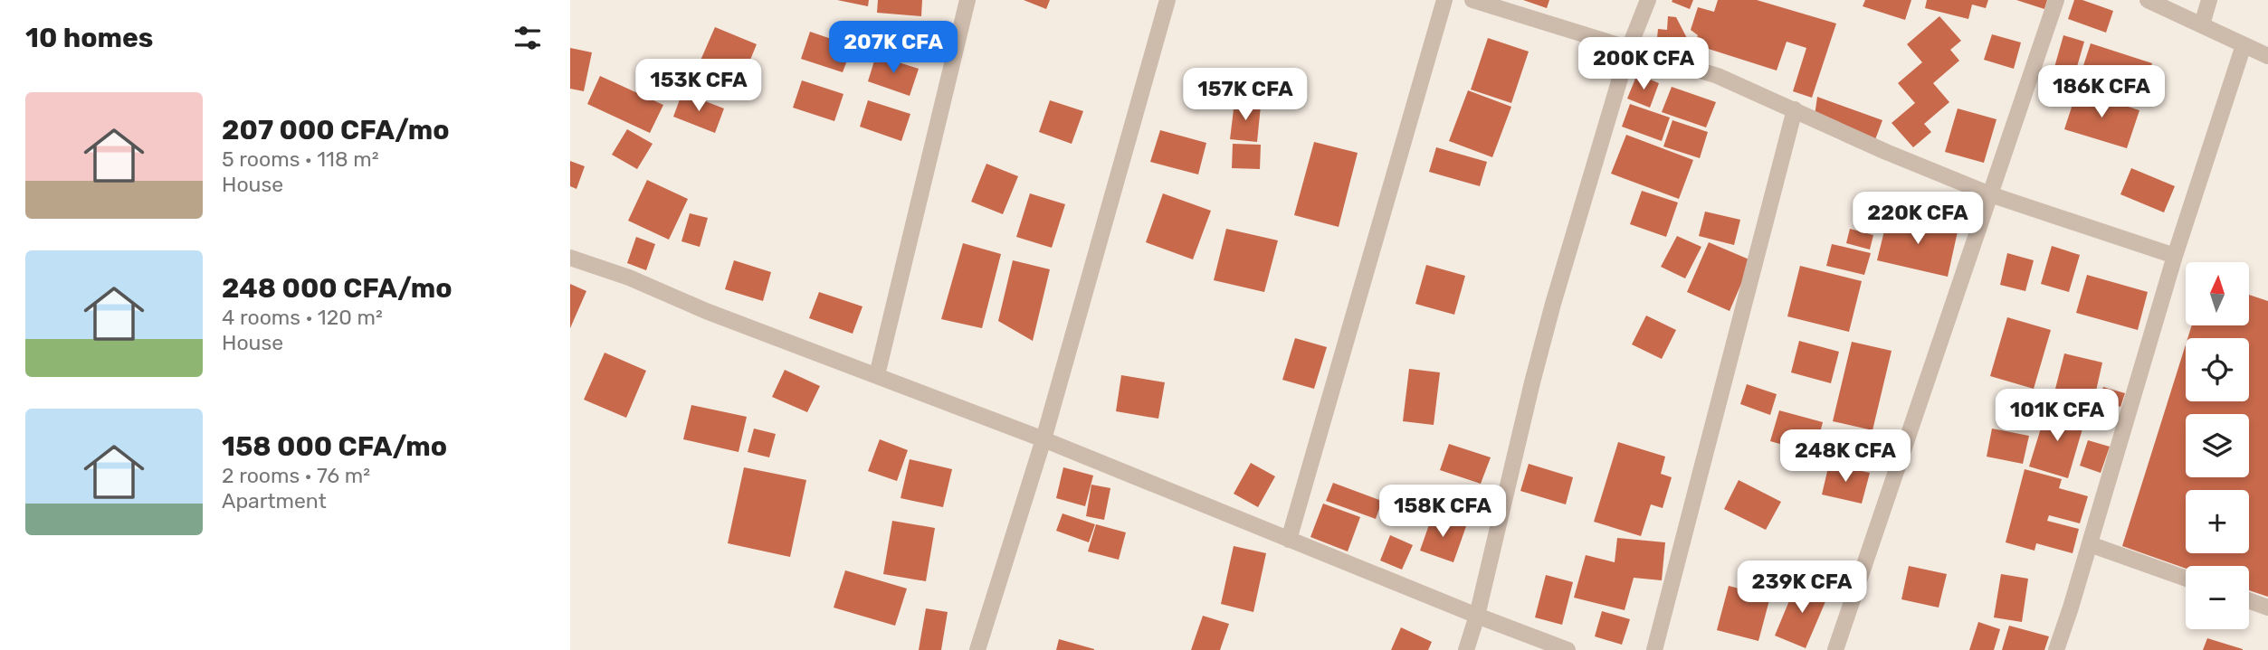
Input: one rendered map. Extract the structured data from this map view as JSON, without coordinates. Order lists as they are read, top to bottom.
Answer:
{
  "north": "top",
  "page": {
    "heading": "10 homes",
    "price": [
      "207K CFA",
      "200K CFA",
      "153K CFA",
      "186K CFA",
      "157K CFA",
      "220K CFA",
      "101K CFA",
      "248K CFA",
      "158K CFA",
      "239K CFA"
    ],
    "list": [
      {
        "name": "207 000 CFA/mo",
        "note": "5 rooms · 118 m² · House"
      },
      {
        "name": "248 000 CFA/mo",
        "note": "4 rooms · 120 m² · House"
      },
      {
        "name": "158 000 CFA/mo",
        "note": "2 rooms · 76 m² · Apartment"
      }
    ],
    "map_buttons": ["+", "−"]
  }
}
